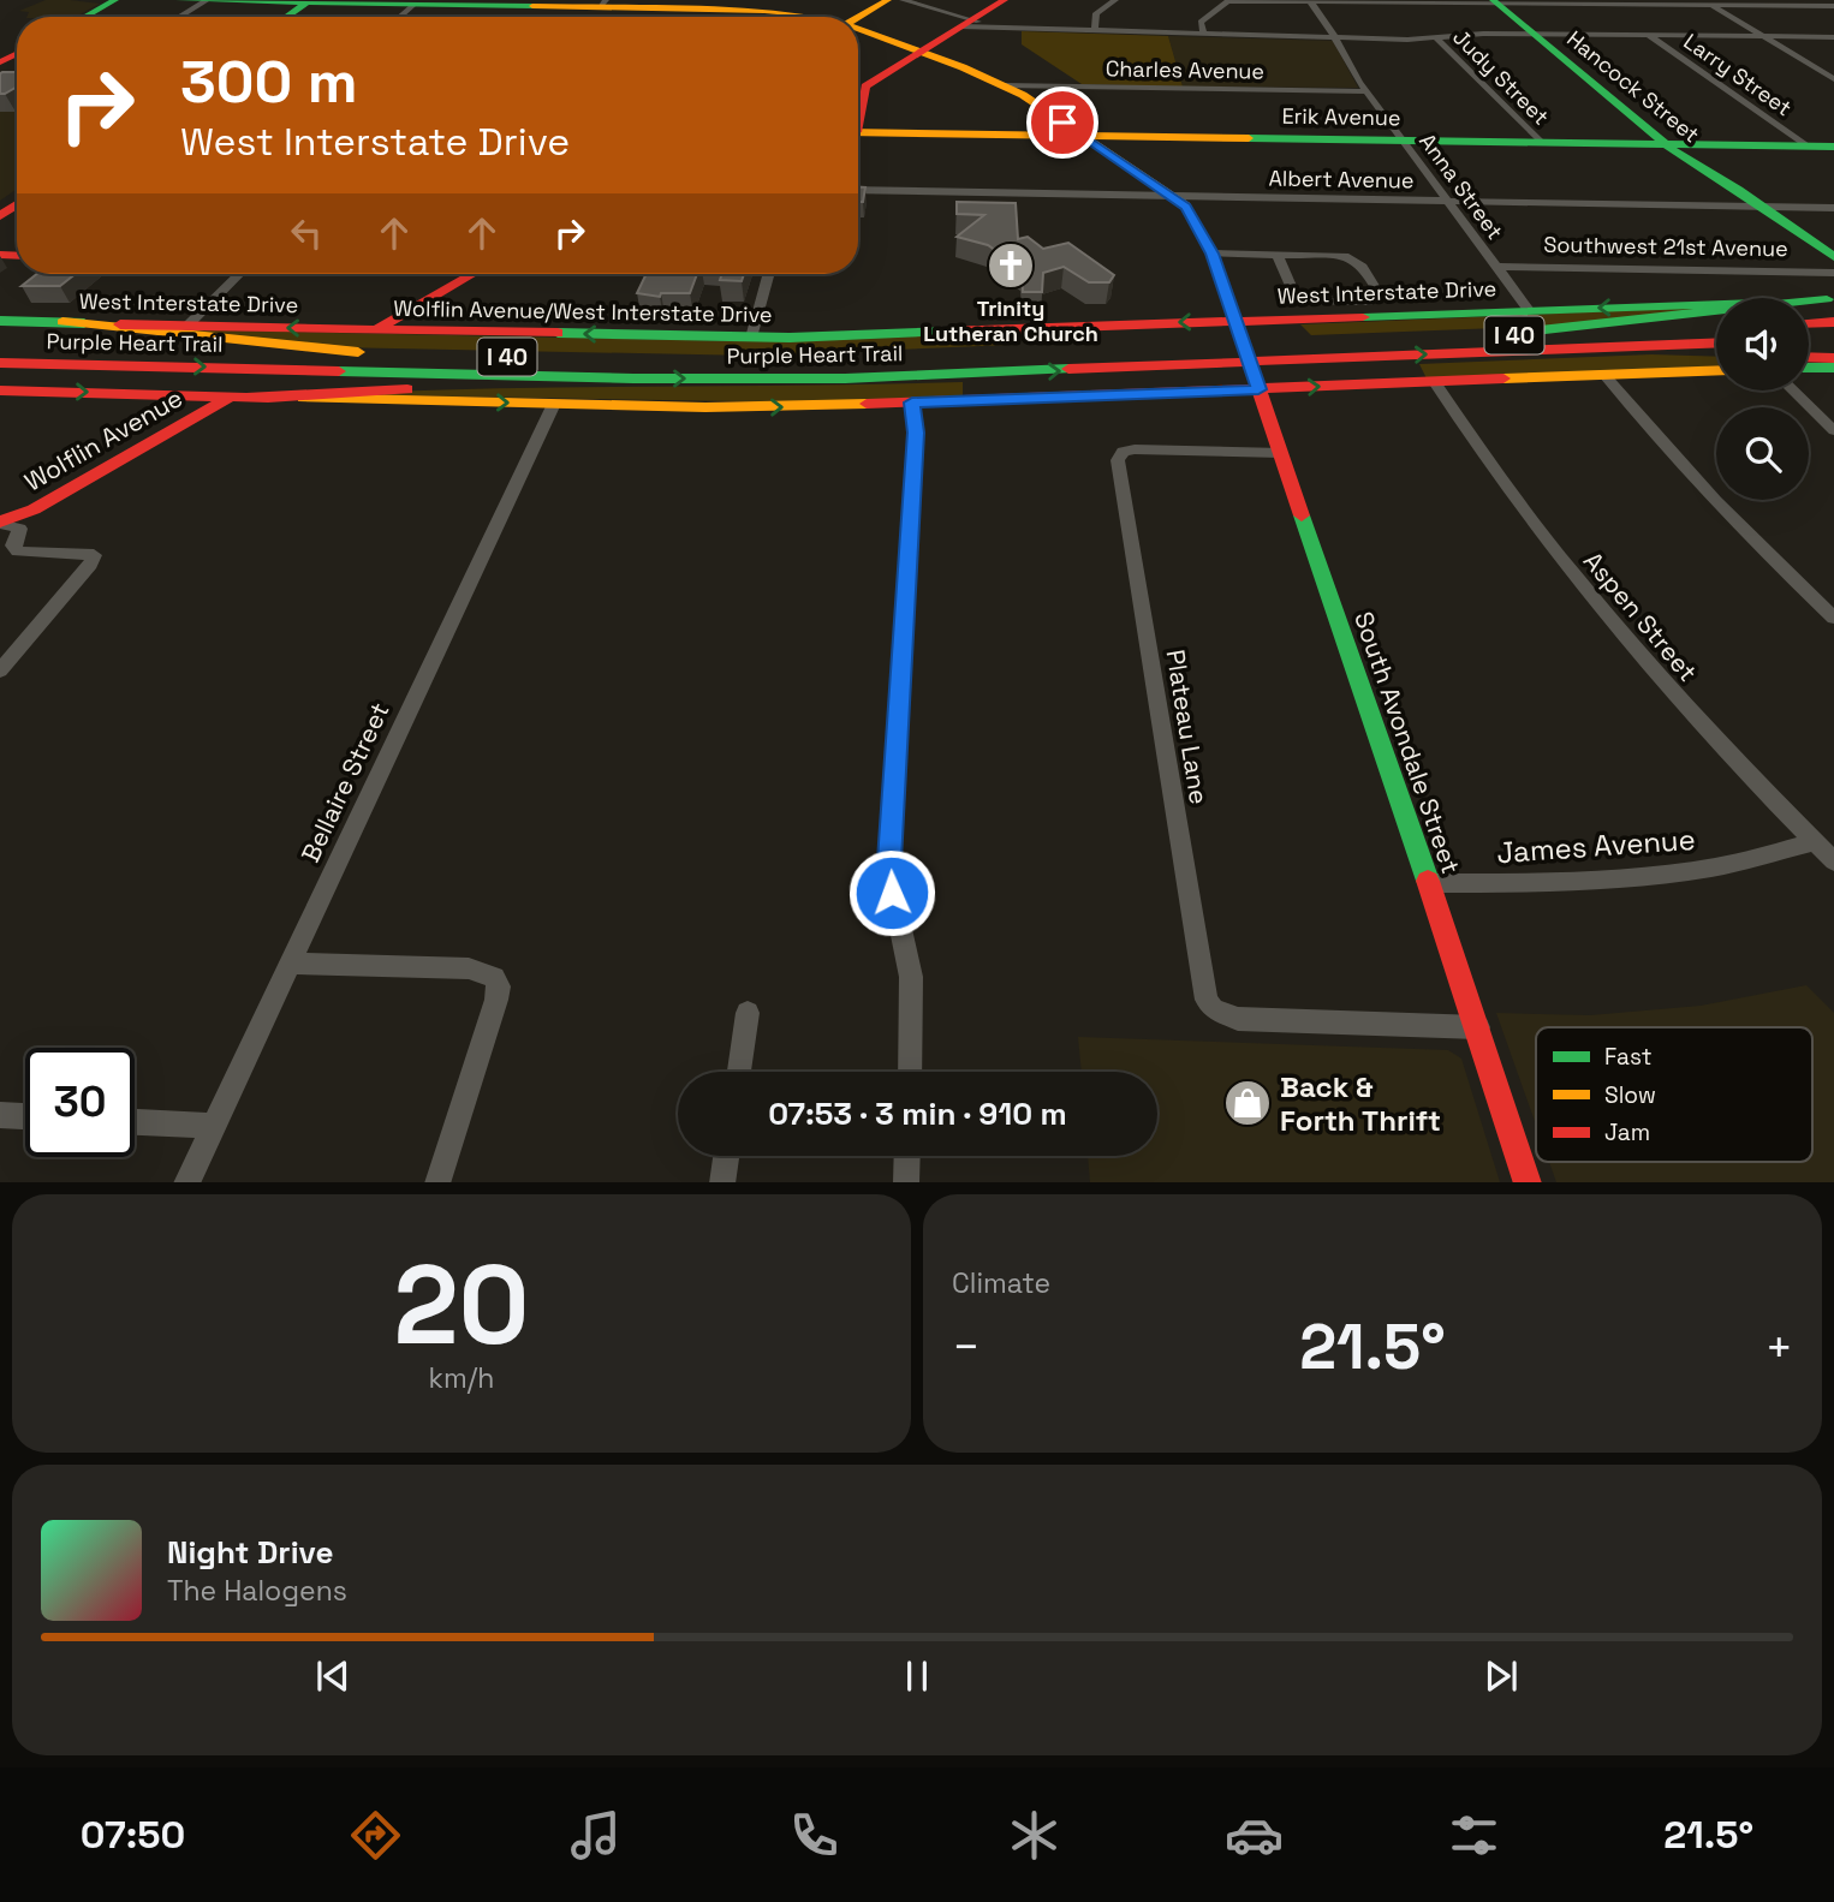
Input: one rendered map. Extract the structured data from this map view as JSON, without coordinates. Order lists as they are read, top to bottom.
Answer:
{
  "streets": {
    "main road": [
      "Hancock Street",
      "Erik Avenue",
      "West Interstate Drive",
      "Wolflin Avenue/West Interstate Drive",
      "I 40",
      "Purple Heart Trail",
      "Wolflin Avenue",
      "South Avondale Street"
    ],
    "street": [
      "Charles Avenue",
      "Larry Street",
      "Judy Street",
      "Albert Avenue",
      "Anna Street",
      "Southwest 21st Avenue",
      "Aspen Street",
      "Plateau Lane",
      "Bellaire Street",
      "James Avenue"
    ]
  },
  "crossings": [
    ["Charles Avenue", "Anna Street"],
    ["Charles Avenue", "South Avondale Street"],
    ["Larry Street", "Erik Avenue"],
    ["Judy Street", "Erik Avenue"],
    ["Hancock Street", "Erik Avenue"],
    ["Hancock Street", "Albert Avenue"],
    ["Erik Avenue", "Anna Street"],
    ["Erik Avenue", "South Avondale Street"],
    ["Albert Avenue", "Anna Street"],
    ["Albert Avenue", "South Avondale Street"],
    ["Anna Street", "Southwest 21st Avenue"],
    ["Anna Street", "West Interstate Drive"],
    ["West Interstate Drive", "Wolflin Avenue/West Interstate Drive"],
    ["West Interstate Drive", "South Avondale Street"],
    ["Aspen Street", "James Avenue"],
    ["Plateau Lane", "South Avondale Street"],
    ["South Avondale Street", "James Avenue"]
  ],
  "places": {
    "church": ["Trinity Lutheran Church"],
    "shop": ["Back & Forth Thrift"]
  },
  "legend": ["Fast", "Slow", "Jam"],
  "page": {
    "turn": ["300 m", "West Interstate Drive"],
    "limit": "30",
    "trip": "07:53 · 3 min · 910 m",
    "tile": [
      ["20", "km/h"],
      "Climate"
    ],
    "heat": ["−", "21.5°", "+"],
    "song": ["Night Drive", "The Halogens"],
    "tabs": ["07:50", "21.5°"]
  }
}
